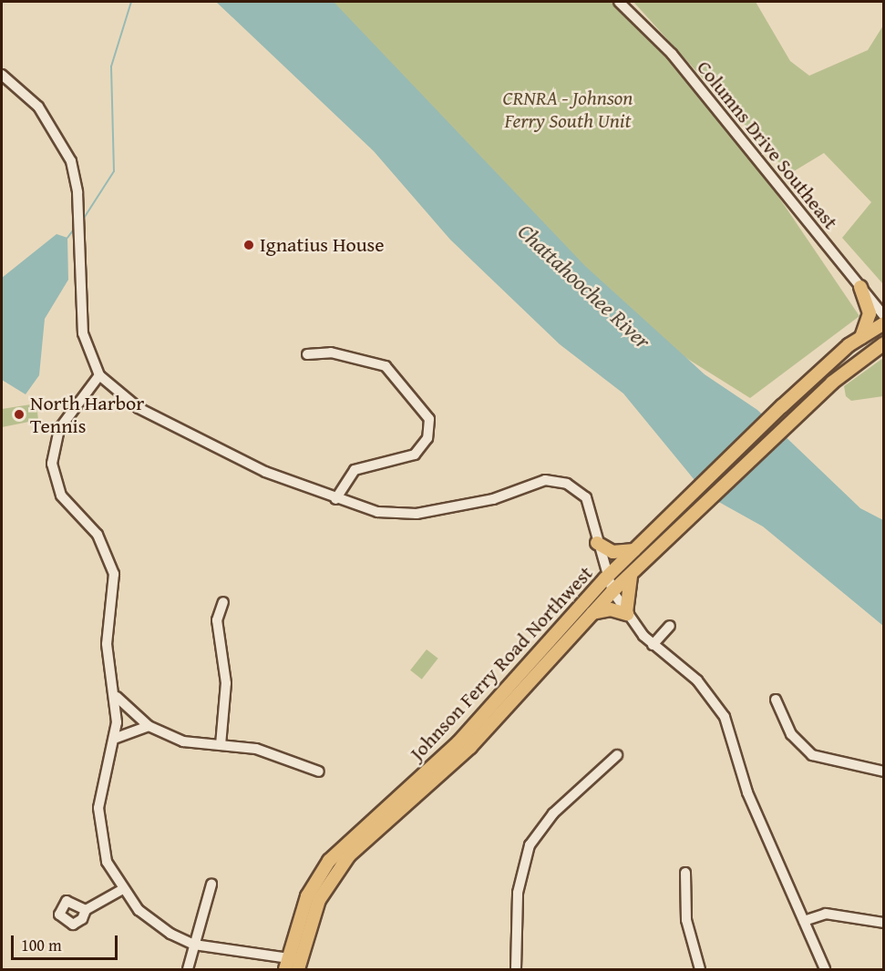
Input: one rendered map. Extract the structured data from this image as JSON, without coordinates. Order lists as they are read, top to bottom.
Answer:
{
  "streets": {
    "main road": ["Johnson Ferry Road Northwest"],
    "street": ["Columns Drive Southeast"]
  },
  "water": ["Chattahoochee River"],
  "parks": ["CRNRA - Johnson Ferry South Unit"],
  "places": ["Ignatius House", "North Harbor Tennis"],
  "scale_bar": "100 m"
}
